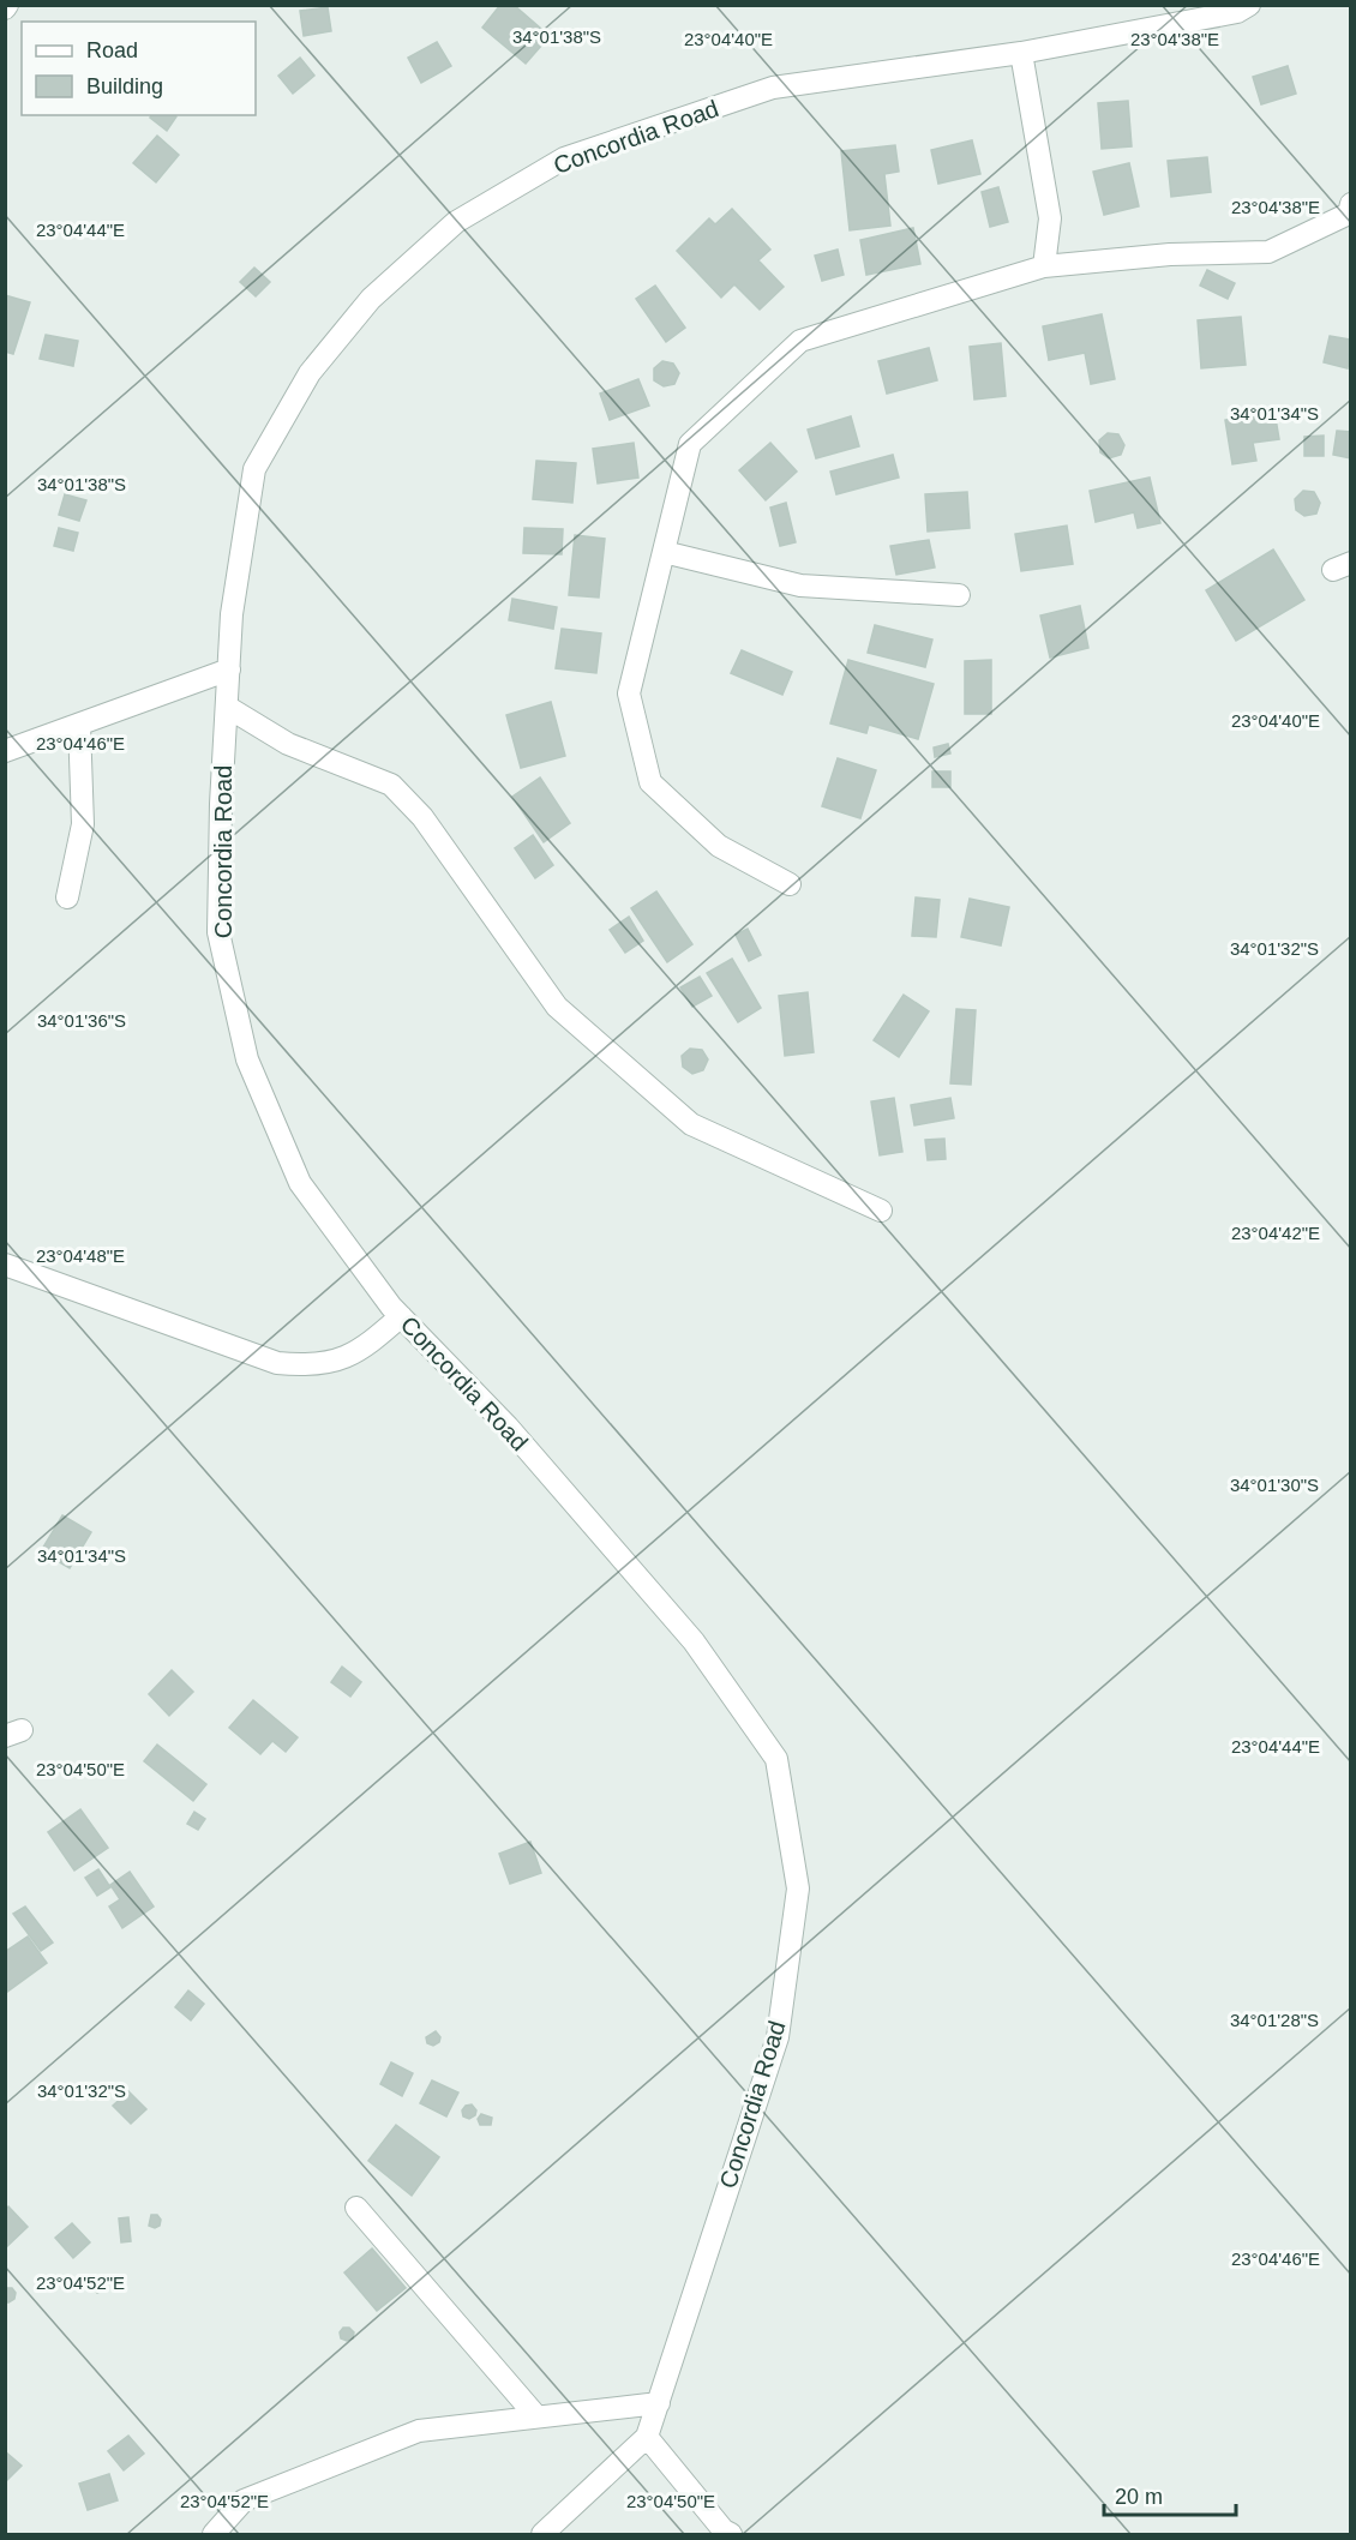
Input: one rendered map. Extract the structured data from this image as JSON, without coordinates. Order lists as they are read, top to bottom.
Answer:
{
  "streets": {
    "street": ["Concordia Road"]
  },
  "legend": ["Road", "Building"],
  "scale_bar": "20 m",
  "coordinates": [
    "34°01'38\"S",
    "23°04'40\"E",
    "23°04'38\"E",
    "23°04'44\"E",
    "34°01'34\"S",
    "23°04'46\"E",
    "34°01'32\"S",
    "34°01'36\"S",
    "23°04'42\"E",
    "23°04'48\"E",
    "34°01'30\"S",
    "23°04'50\"E",
    "34°01'28\"S",
    "23°04'52\"E"
  ]
}
